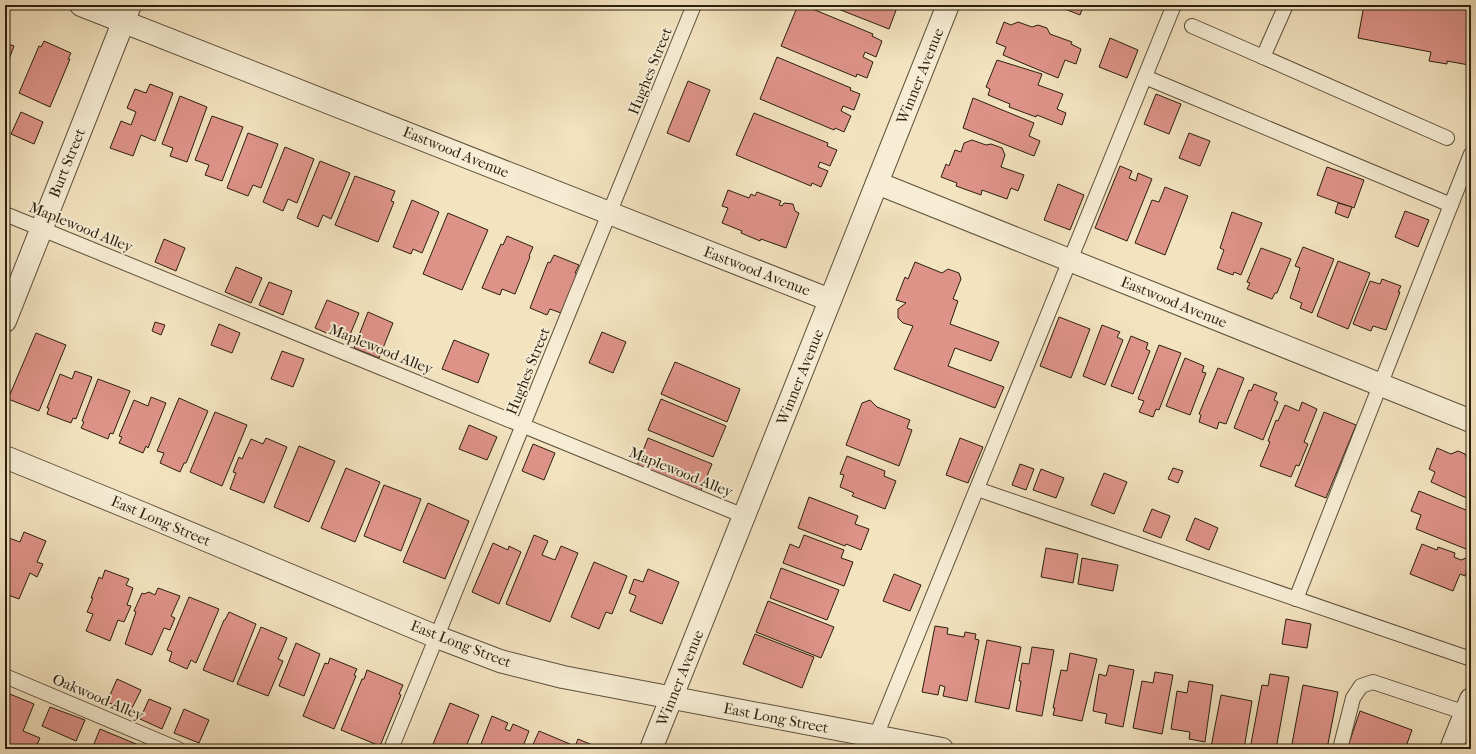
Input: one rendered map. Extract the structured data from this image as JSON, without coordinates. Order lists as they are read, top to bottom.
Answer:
{
  "streets": {
    "street": [
      "Winner Avenue",
      "Eastwood Avenue",
      "Burt Street",
      "East Long Street"
    ],
    "lane": ["Hughes Street", "Maplewood Alley", "Oakwood Alley"]
  },
  "crossings": [
    ["Hughes Street", "Eastwood Avenue"],
    ["Hughes Street", "Maplewood Alley"],
    ["Hughes Street", "East Long Street"],
    ["Winner Avenue", "Eastwood Avenue"],
    ["Winner Avenue", "Maplewood Alley"],
    ["Winner Avenue", "East Long Street"],
    ["Eastwood Avenue", "Burt Street"],
    ["Burt Street", "Maplewood Alley"]
  ]
}
